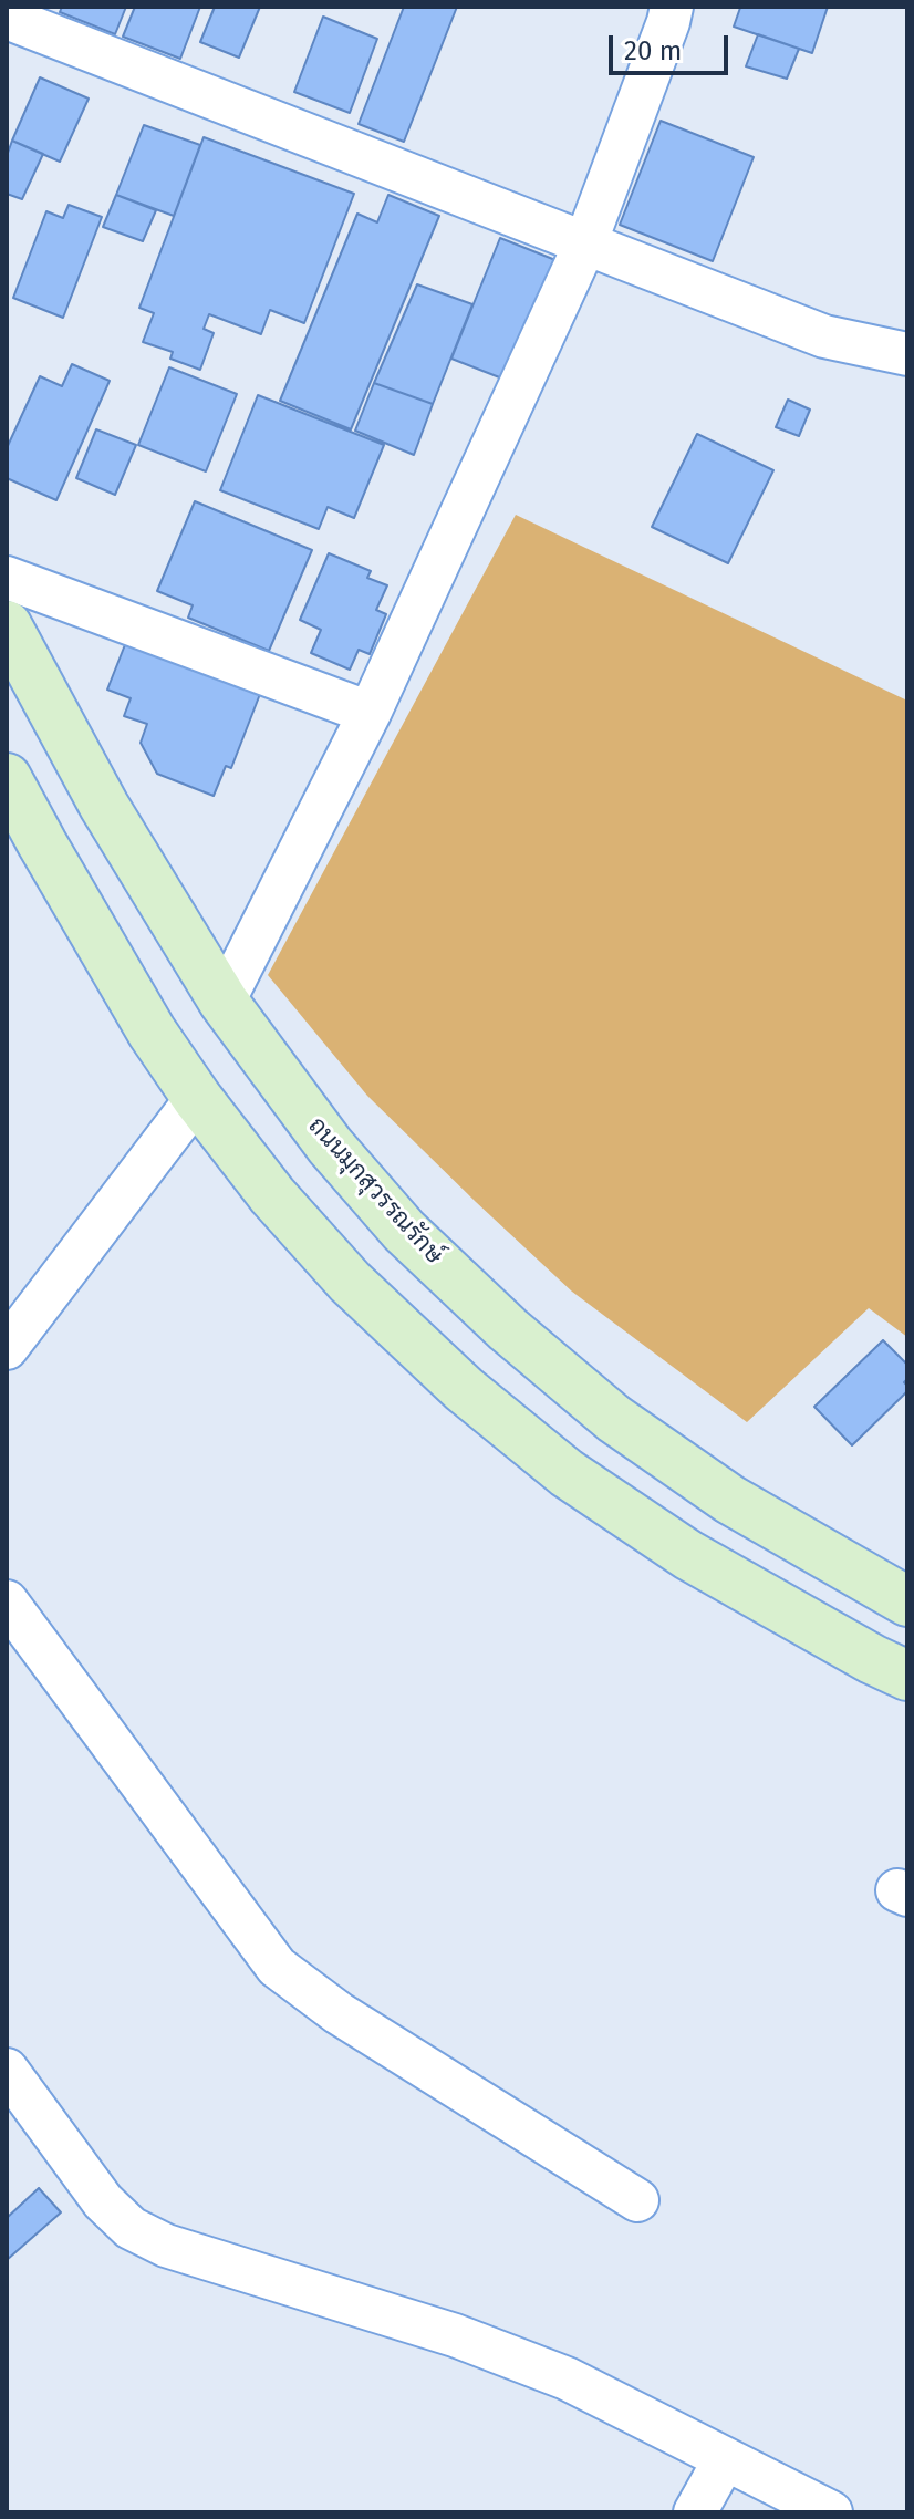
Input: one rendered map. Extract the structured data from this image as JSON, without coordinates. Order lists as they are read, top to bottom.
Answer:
{
  "streets": {
    "main road": ["ถนนมุกสุวรรณรักษ์"]
  },
  "scale_bar": "20 m"
}
